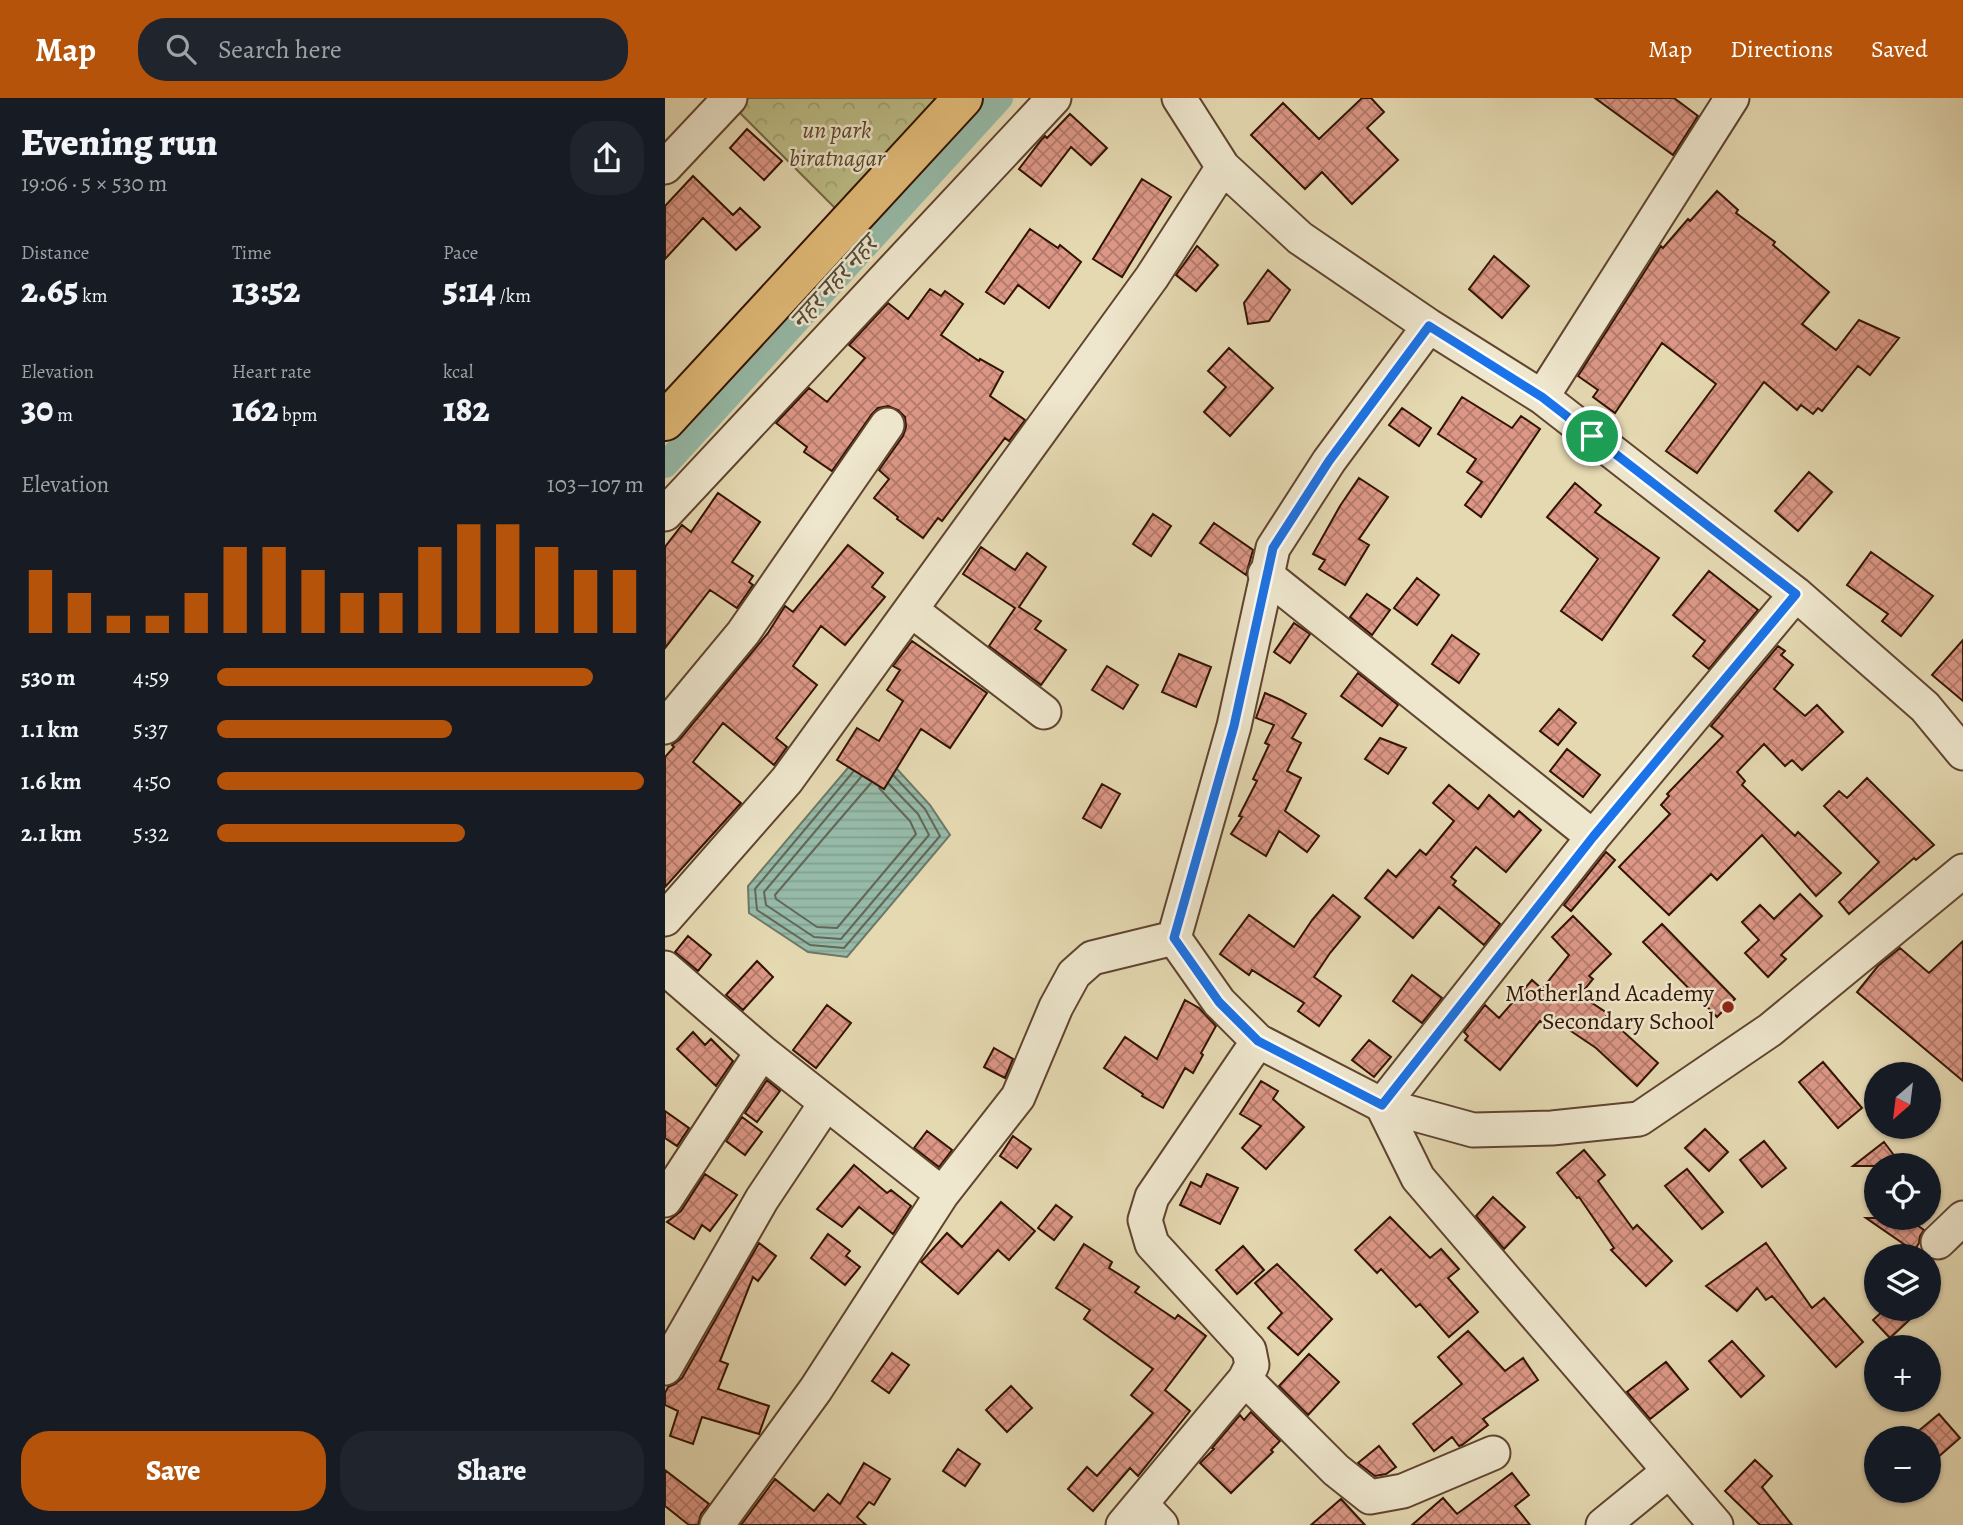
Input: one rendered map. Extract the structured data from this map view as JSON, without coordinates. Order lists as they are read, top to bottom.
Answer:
{
  "water": ["नहर नहर नहर"],
  "parks": ["un park biratnagar"],
  "places": ["Motherland Academy Secondary School"],
  "north": "bottom left",
  "page": {
    "header": "Map",
    "search": "Search here",
    "nav": ["Map", "Directions", "Saved"],
    "heading": ["Evening run", "19:06 · 5 × 530 m"],
    "stats": [
      ["Distance", "2.65 km"],
      ["Time", "13:52"],
      ["Pace", "5:14 /km"],
      ["Elevation", "30 m"],
      ["Heart rate", "162 bpm"],
      ["kcal", "182"]
    ],
    "chart": ["Elevation", "103–107 m"],
    "list": [
      {
        "name": "530 m",
        "note": "4:59"
      },
      {
        "name": "1.1 km",
        "note": "5:37"
      },
      {
        "name": "1.6 km",
        "note": "4:50"
      },
      {
        "name": "2.1 km",
        "note": "5:32"
      }
    ],
    "map_buttons": ["+", "−"],
    "buttons": ["Save", "Share"]
  }
}
